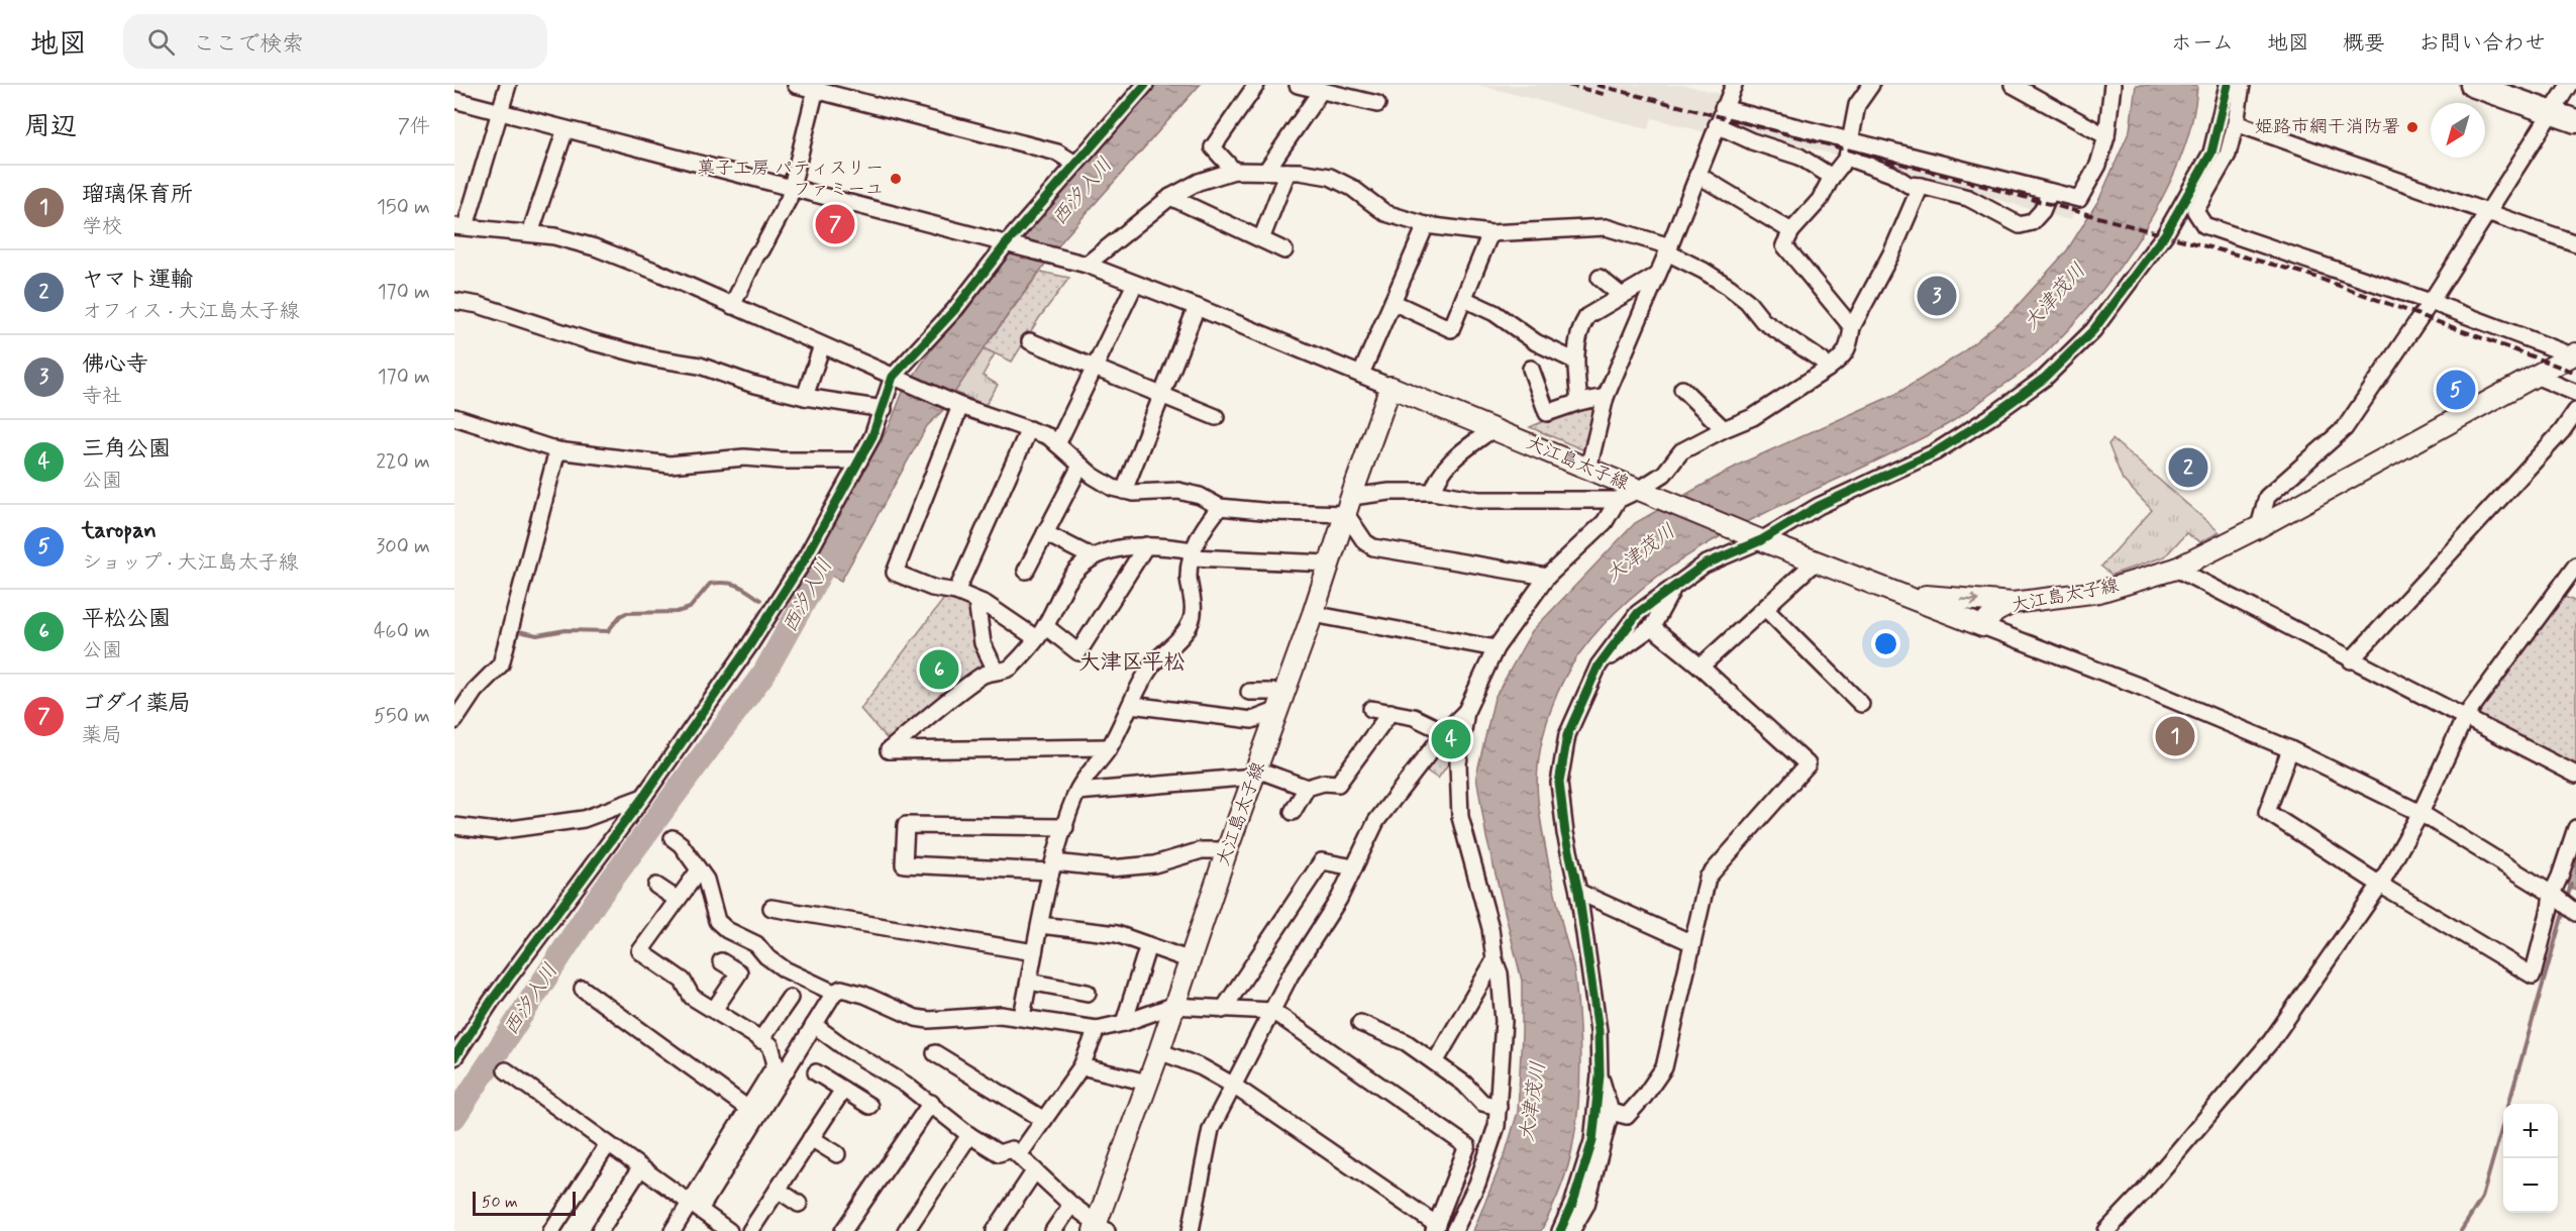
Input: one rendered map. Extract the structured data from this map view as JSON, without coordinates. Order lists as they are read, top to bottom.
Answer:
{
  "streets": {
    "main road": ["大江島太子線"]
  },
  "districts": ["大津区平松"],
  "water": ["西汐入川", "大津茂川"],
  "places": ["姫路市網干消防署", "菓子工房 パティスリー ファミーユ"],
  "scale_bar": "50 m",
  "north": "bottom left",
  "page": {
    "header": "地図",
    "search": "ここで検索",
    "nav": [
      "ホーム",
      "地図",
      "概要",
      "お問い合わせ"
    ],
    "heading": ["周辺", "7件"],
    "list": [
      {
        "mark": "1",
        "name": "瑠璃保育所",
        "note": "学校",
        "value": "150 m"
      },
      {
        "mark": "2",
        "name": "ヤマト運輸",
        "note": "オフィス · 大江島太子線",
        "value": "170 m"
      },
      {
        "mark": "3",
        "name": "佛心寺",
        "note": "寺社",
        "value": "170 m"
      },
      {
        "mark": "4",
        "name": "三角公園",
        "note": "公園",
        "value": "220 m"
      },
      {
        "mark": "5",
        "name": "taropan",
        "note": "ショップ · 大江島太子線",
        "value": "300 m"
      },
      {
        "mark": "6",
        "name": "平松公園",
        "note": "公園",
        "value": "460 m"
      },
      {
        "mark": "7",
        "name": "ゴダイ薬局",
        "note": "薬局",
        "value": "550 m"
      }
    ],
    "pins": [
      "7",
      "3",
      "5",
      "2",
      "6",
      "1",
      "4"
    ],
    "map_buttons": ["+", "−"],
    "scale": "50 m"
  }
}
